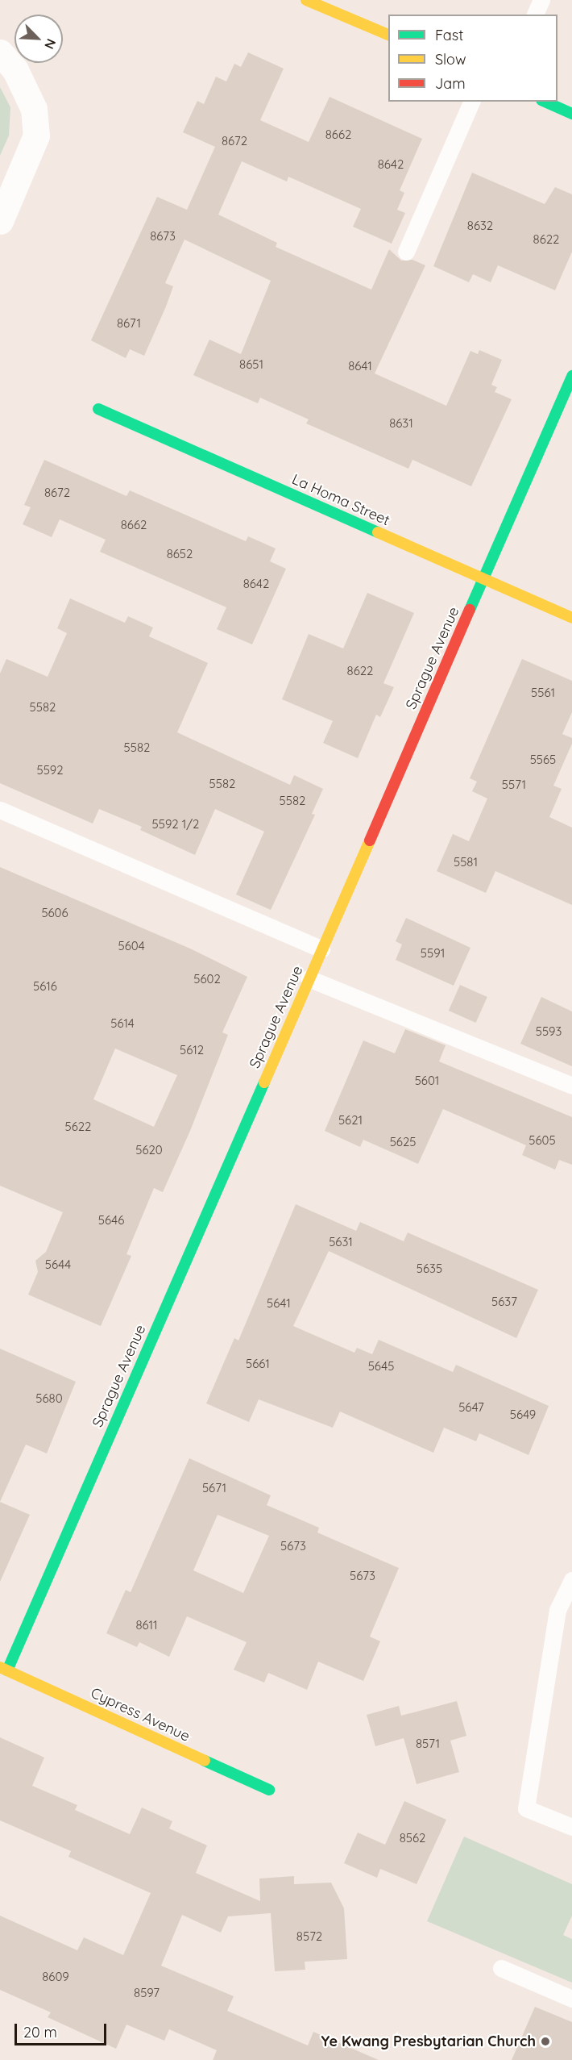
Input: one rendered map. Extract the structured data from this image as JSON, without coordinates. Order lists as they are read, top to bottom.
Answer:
{
  "streets": {
    "street": ["La Homa Street", "Sprague Avenue", "Cypress Avenue"]
  },
  "crossings": [
    ["La Homa Street", "Sprague Avenue"],
    ["Sprague Avenue", "Cypress Avenue"]
  ],
  "places": ["Ye Kwang Presbytarian Church"],
  "house_numbers": [
    "8662",
    "8672",
    "8642",
    "8632",
    "8673",
    "8622",
    "8671",
    "8651",
    "8641",
    "8631",
    "8672",
    "8662",
    "8652",
    "8642",
    "8622",
    "5561",
    "5582",
    "5582",
    "5565",
    "5592",
    "5582",
    "5571",
    "5582",
    "5592 1/2",
    "5581",
    "5606",
    "5604",
    "5591",
    "5602",
    "5616",
    "5614",
    "5593",
    "5612",
    "5601",
    "5621",
    "5622",
    "5605",
    "5625",
    "5620",
    "5646",
    "5631",
    "5644",
    "5635",
    "5637",
    "5641",
    "5661",
    "5645",
    "5680",
    "5647",
    "5649",
    "5671",
    "5673",
    "5673",
    "8611",
    "8571",
    "8562",
    "8572",
    "8609",
    "8597"
  ],
  "legend": ["Fast", "Slow", "Jam"],
  "scale_bar": "20 m",
  "north": "bottom right"
}
